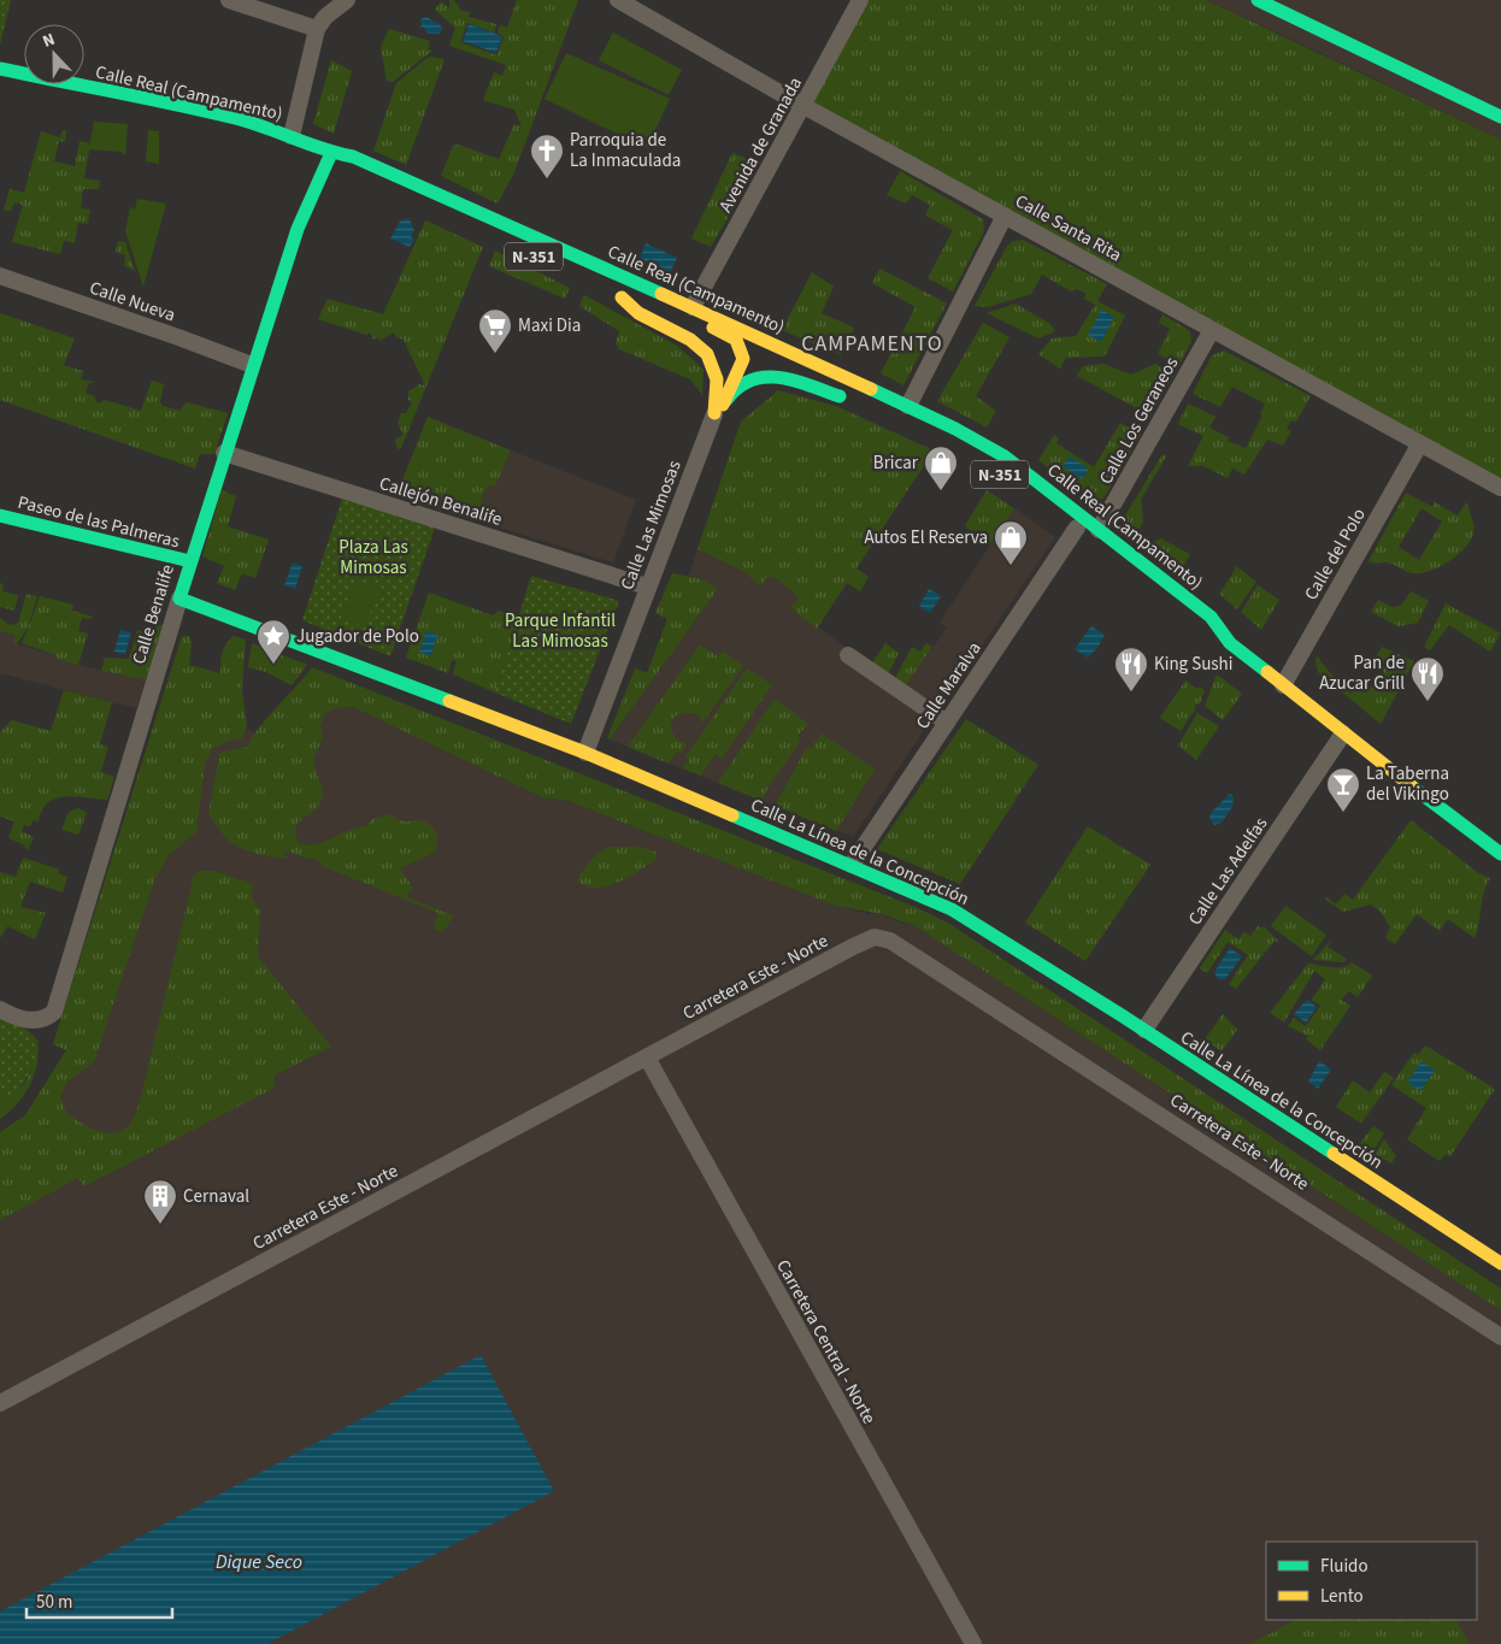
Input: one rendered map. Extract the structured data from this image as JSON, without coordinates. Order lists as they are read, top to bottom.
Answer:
{
  "streets": {
    "main road": [
      "Calle Real (Campamento)",
      "N-351",
      "Paseo de las Palmeras",
      "Calle Benalife",
      "Calle La Línea de la Concepción"
    ],
    "street": [
      "Avenida de Granada",
      "Calle Santa Rita",
      "Calle Nueva",
      "Calle Los Geraneos",
      "Callejón Benalife",
      "Calle Las Mimosas",
      "Calle del Polo",
      "Calle Maralva",
      "Calle Las Adelfas",
      "Carretera Este - Norte",
      "Carretera Central - Norte"
    ]
  },
  "crossings": [
    ["Calle Real (Campamento)", "Avenida de Granada"],
    ["Calle Real (Campamento)", "Calle Los Geraneos"],
    ["Calle Real (Campamento)", "Calle Las Mimosas"],
    ["Calle Real (Campamento)", "Calle del Polo"],
    ["Calle Real (Campamento)", "Calle Benalife"],
    ["Calle Real (Campamento)", "Calle Maralva"],
    ["Calle Real (Campamento)", "Calle Las Adelfas"],
    ["Avenida de Granada", "Calle Santa Rita"],
    ["Calle Santa Rita", "Calle Los Geraneos"],
    ["Calle Santa Rita", "Calle del Polo"],
    ["Calle Nueva", "Calle Benalife"],
    ["Callejón Benalife", "Calle Las Mimosas"],
    ["Callejón Benalife", "Calle Benalife"],
    ["Paseo de las Palmeras", "Calle Benalife"],
    ["Calle Las Mimosas", "Calle La Línea de la Concepción"],
    ["Calle Benalife", "Calle La Línea de la Concepción"],
    ["Calle Maralva", "Calle La Línea de la Concepción"],
    ["Calle La Línea de la Concepción", "Calle Las Adelfas"],
    ["Carretera Este - Norte", "Carretera Central - Norte"]
  ],
  "districts": ["CAMPAMENTO"],
  "water": ["Dique Seco"],
  "parks": ["Plaza Las Mimosas", "Parque Infantil Las Mimosas"],
  "places": {
    "church": ["Parroquia de La Inmaculada"],
    "supermarket": ["Maxi Dia"],
    "shop": ["Bricar", "Autos El Reserva"],
    "place": ["Jugador de Polo"],
    "restaurant": ["King Sushi", "Pan de Azucar Grill"],
    "bar": ["La Taberna del Vikingo"],
    "building": ["Cernaval"]
  },
  "legend": ["Fluido", "Lento"],
  "scale_bar": "50 m",
  "north": "top"
}
